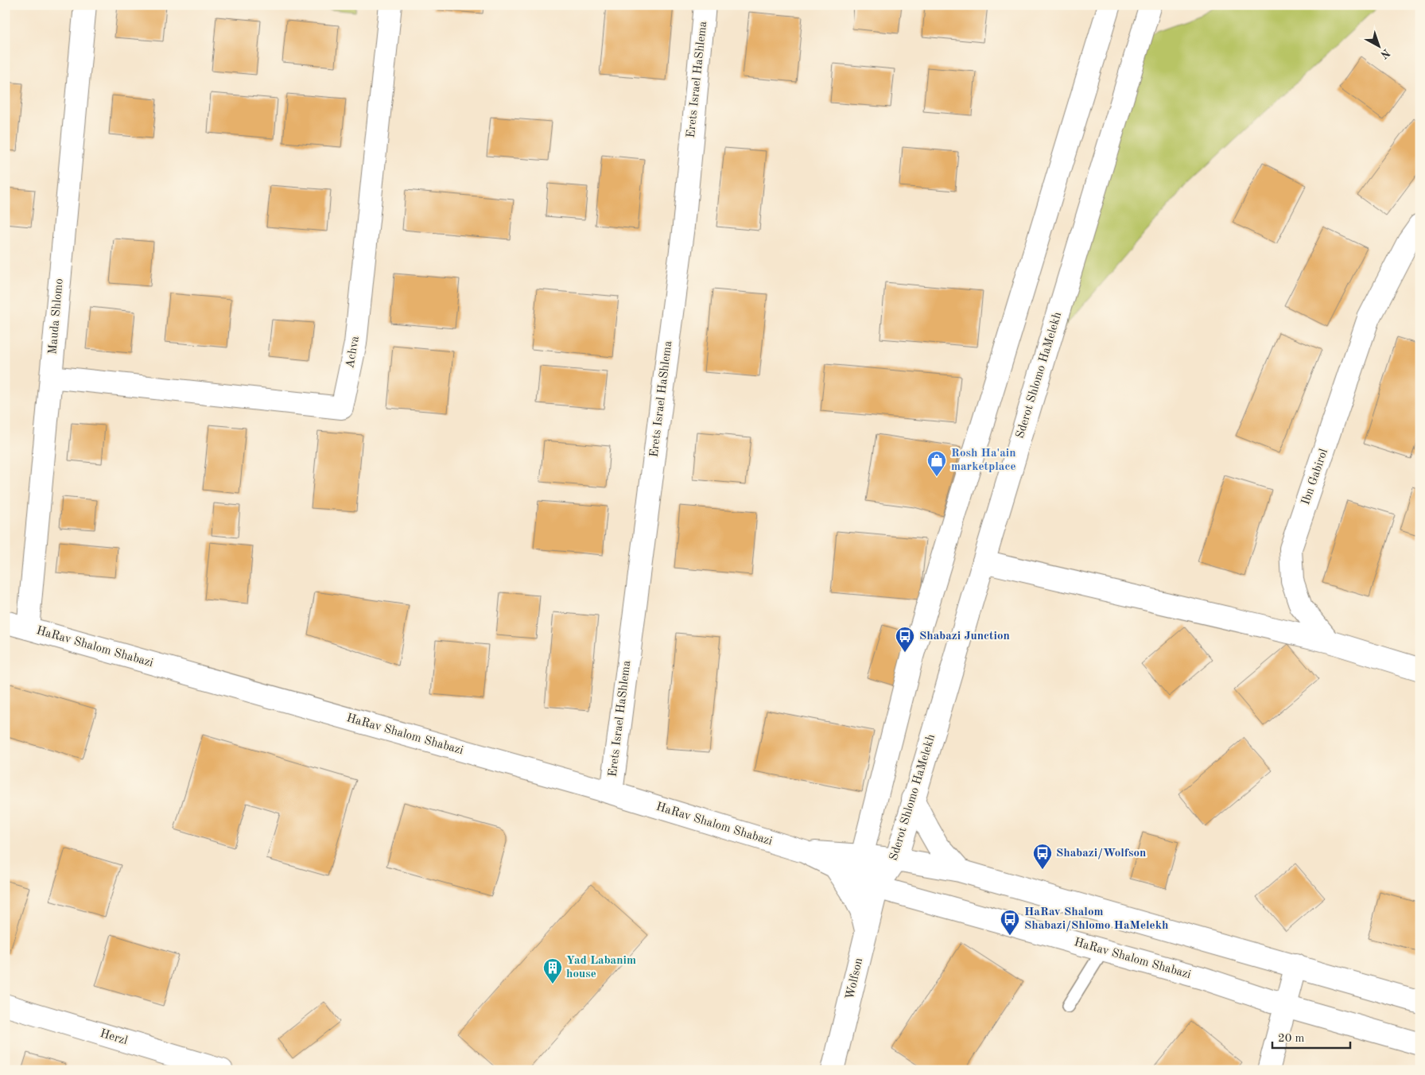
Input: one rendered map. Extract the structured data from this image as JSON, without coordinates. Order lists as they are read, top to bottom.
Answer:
{
  "streets": {
    "street": [
      "Erets Israel HaShlema",
      "Mauda Shlomo",
      "Achva",
      "Sderot Shlomo HaMelekh",
      "Ibn Gabirol",
      "HaRav Shalom Shabazi",
      "Wolfson",
      "Herzl"
    ]
  },
  "crossings": [
    ["Erets Israel HaShlema", "HaRav Shalom Shabazi"],
    ["Mauda Shlomo", "Achva"],
    ["Mauda Shlomo", "HaRav Shalom Shabazi"],
    ["Sderot Shlomo HaMelekh", "HaRav Shalom Shabazi"],
    ["Sderot Shlomo HaMelekh", "Wolfson"],
    ["HaRav Shalom Shabazi", "Wolfson"]
  ],
  "places": {
    "shop": ["Rosh Ha'ain marketplace"],
    "bus stop": ["Shabazi Junction", "Shabazi/Wolfson", "HaRav Shalom Shabazi/Shlomo HaMelekh"],
    "building": ["Yad Labanim house"]
  },
  "scale_bar": "20 m",
  "north": "bottom right"
}
